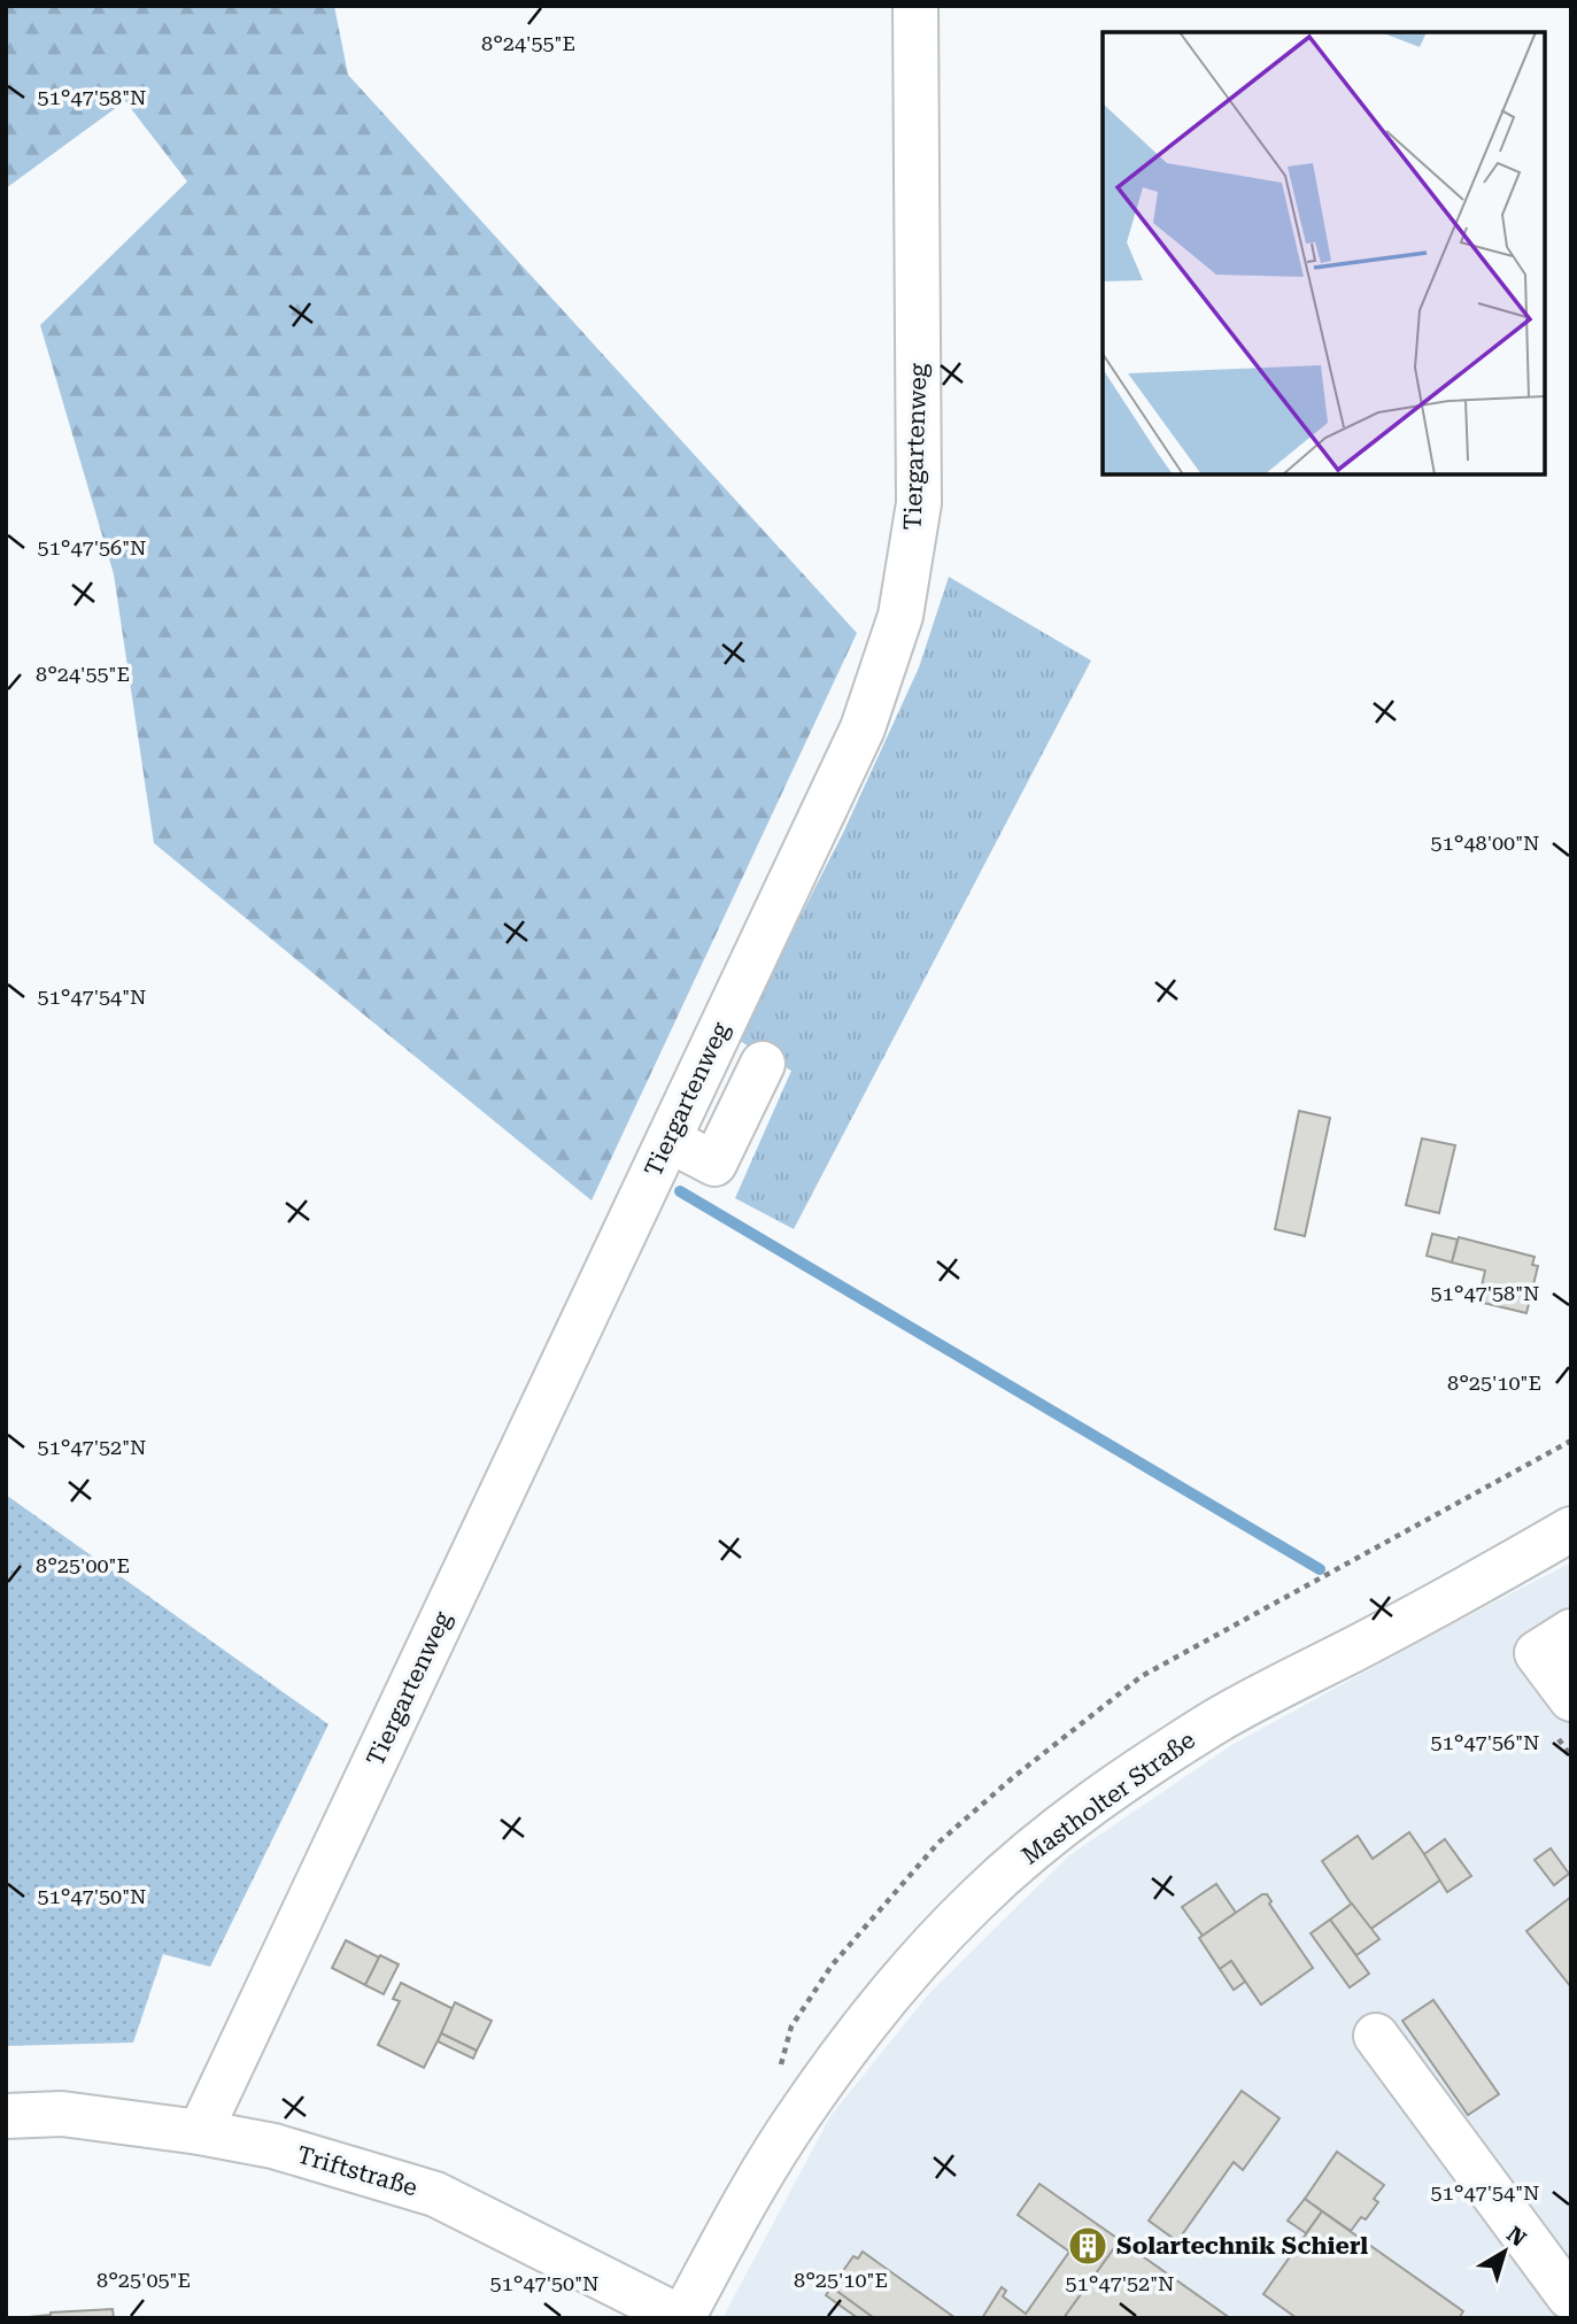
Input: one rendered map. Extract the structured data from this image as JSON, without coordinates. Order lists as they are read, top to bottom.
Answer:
{
  "streets": {
    "street": ["Tiergartenweg", "Mastholter Straße", "Triftstraße"]
  },
  "crossings": [
    ["Tiergartenweg", "Triftstraße"],
    ["Mastholter Straße", "Triftstraße"]
  ],
  "places": {
    "building": ["Solartechnik Schierl"]
  },
  "north": "top right",
  "coordinates": [
    "8°24'55\"E",
    "51°47'58\"N",
    "51°47'56\"N",
    "51°48'00\"N",
    "51°47'54\"N",
    "8°25'10\"E",
    "51°47'52\"N",
    "8°25'00\"E",
    "51°47'50\"N",
    "8°25'05\"E"
  ]
}
